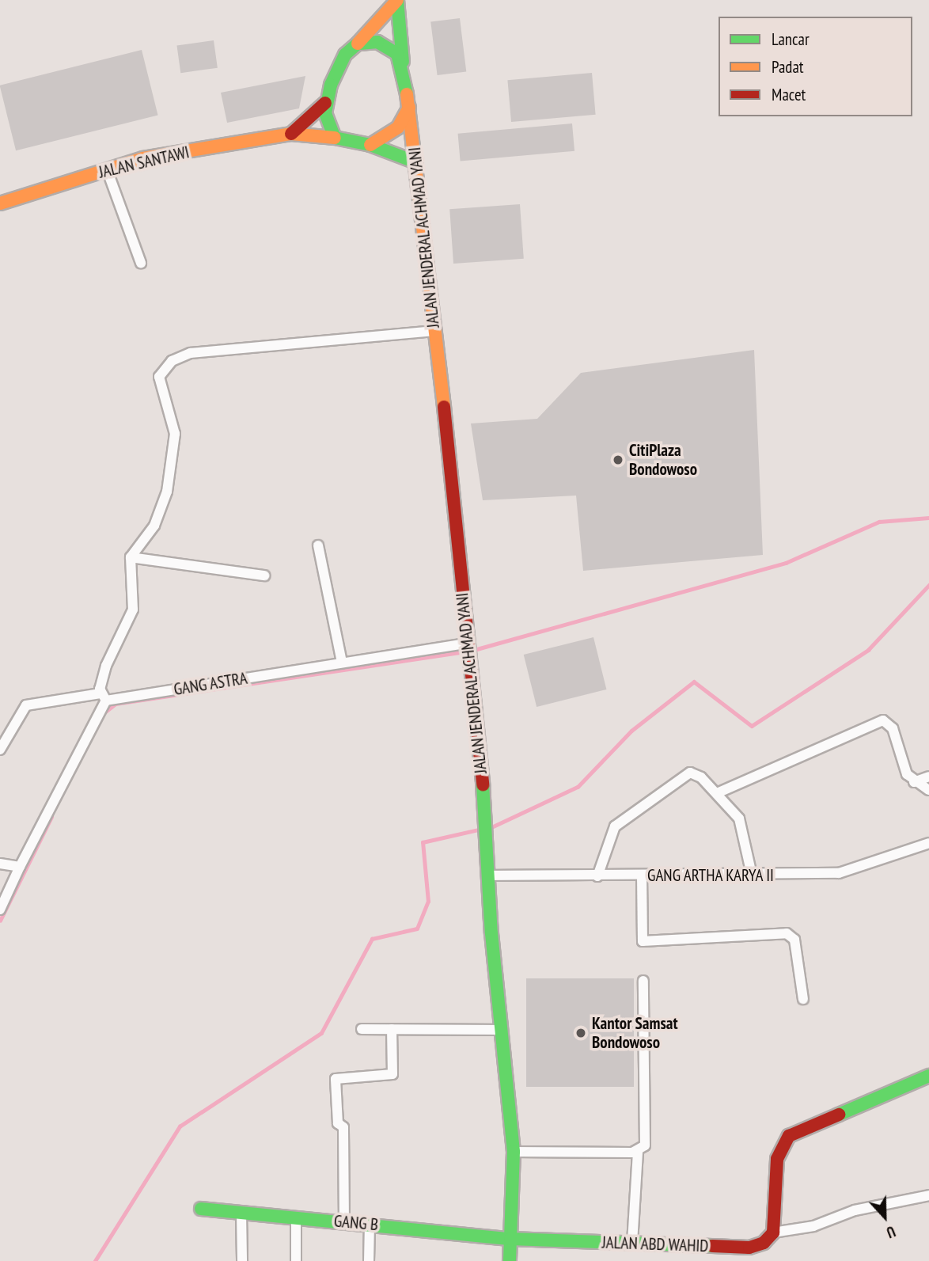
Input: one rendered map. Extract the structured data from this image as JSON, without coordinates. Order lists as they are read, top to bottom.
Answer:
{
  "streets": {
    "main road": [
      "JALAN SANTAWI",
      "JALAN JENDERAL ACHMAD YANI",
      "GANG B",
      "JALAN ABD WAHID"
    ],
    "street": ["GANG ASTRA", "GANG ARTHA KARYA II"]
  },
  "crossings": [
    ["JALAN SANTAWI", "JALAN JENDERAL ACHMAD YANI"],
    ["JALAN JENDERAL ACHMAD YANI", "GANG ASTRA"],
    ["JALAN JENDERAL ACHMAD YANI", "GANG ARTHA KARYA II"],
    ["JALAN JENDERAL ACHMAD YANI", "GANG B"],
    ["JALAN JENDERAL ACHMAD YANI", "JALAN ABD WAHID"],
    ["GANG B", "JALAN ABD WAHID"]
  ],
  "places": ["CitiPlaza Bondowoso", "Kantor Samsat Bondowoso"],
  "legend": ["Lancar", "Padat", "Macet"],
  "north": "bottom"
}
